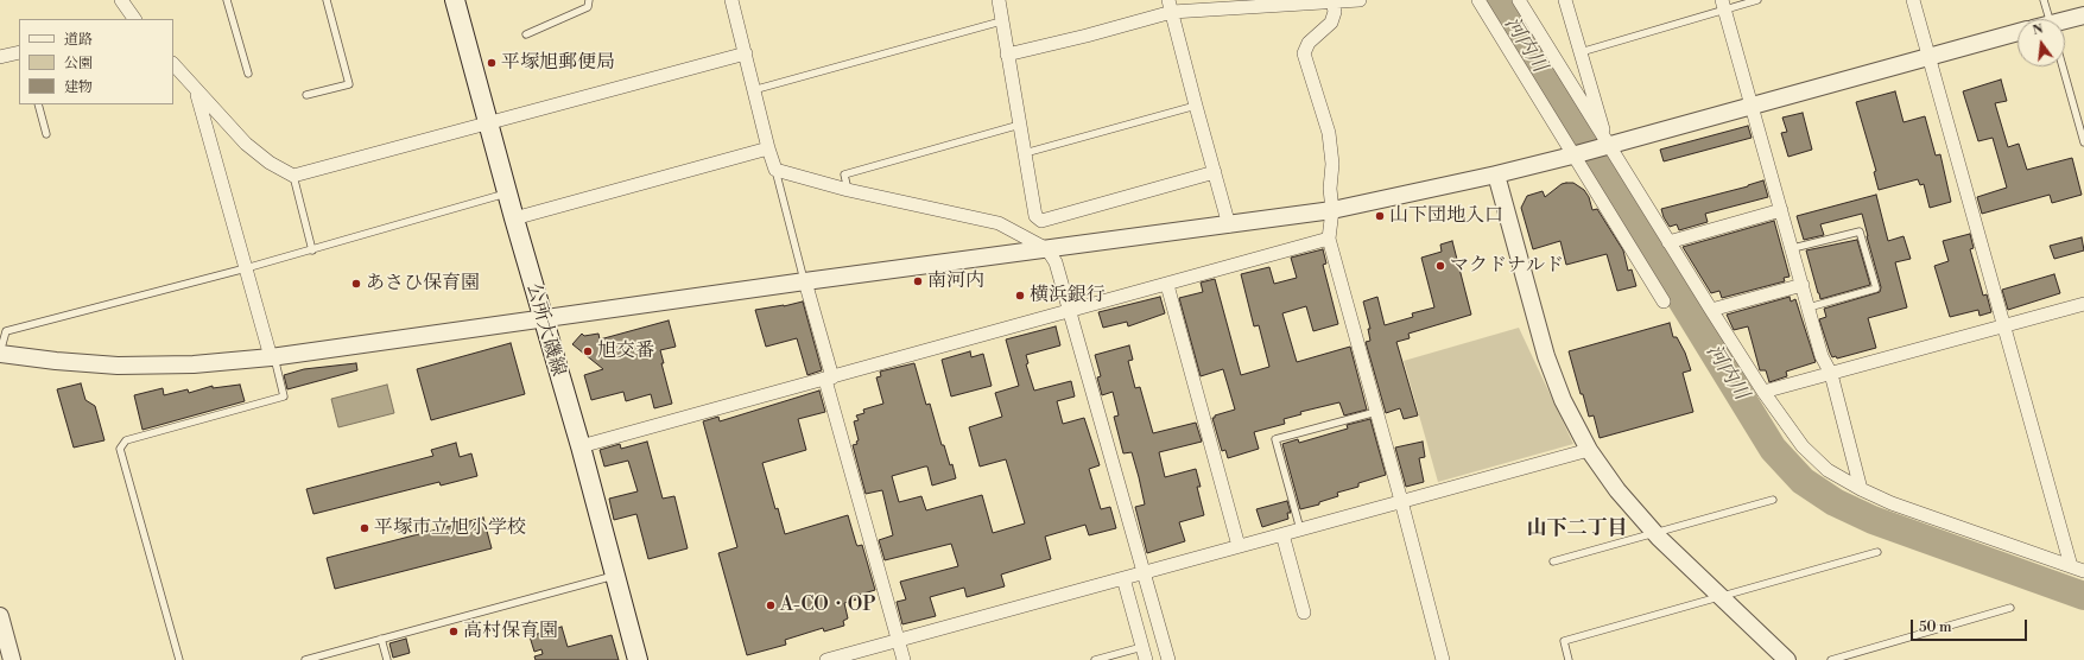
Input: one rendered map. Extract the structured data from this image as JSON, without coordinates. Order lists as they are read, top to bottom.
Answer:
{
  "streets": {
    "main road": ["公所大磯線"]
  },
  "districts": ["山下二丁目"],
  "water": ["河内川"],
  "places": [
    "平塚旭郵便局",
    "山下団地入口",
    "マクドナルド",
    "南河内",
    "あさひ保育園",
    "横浜銀行",
    "旭交番",
    "平塚市立旭小学校",
    "A-CO・OP",
    "高村保育園"
  ],
  "legend": ["道路", "公園", "建物"],
  "scale_bar": "50 m",
  "north": "top"
}
